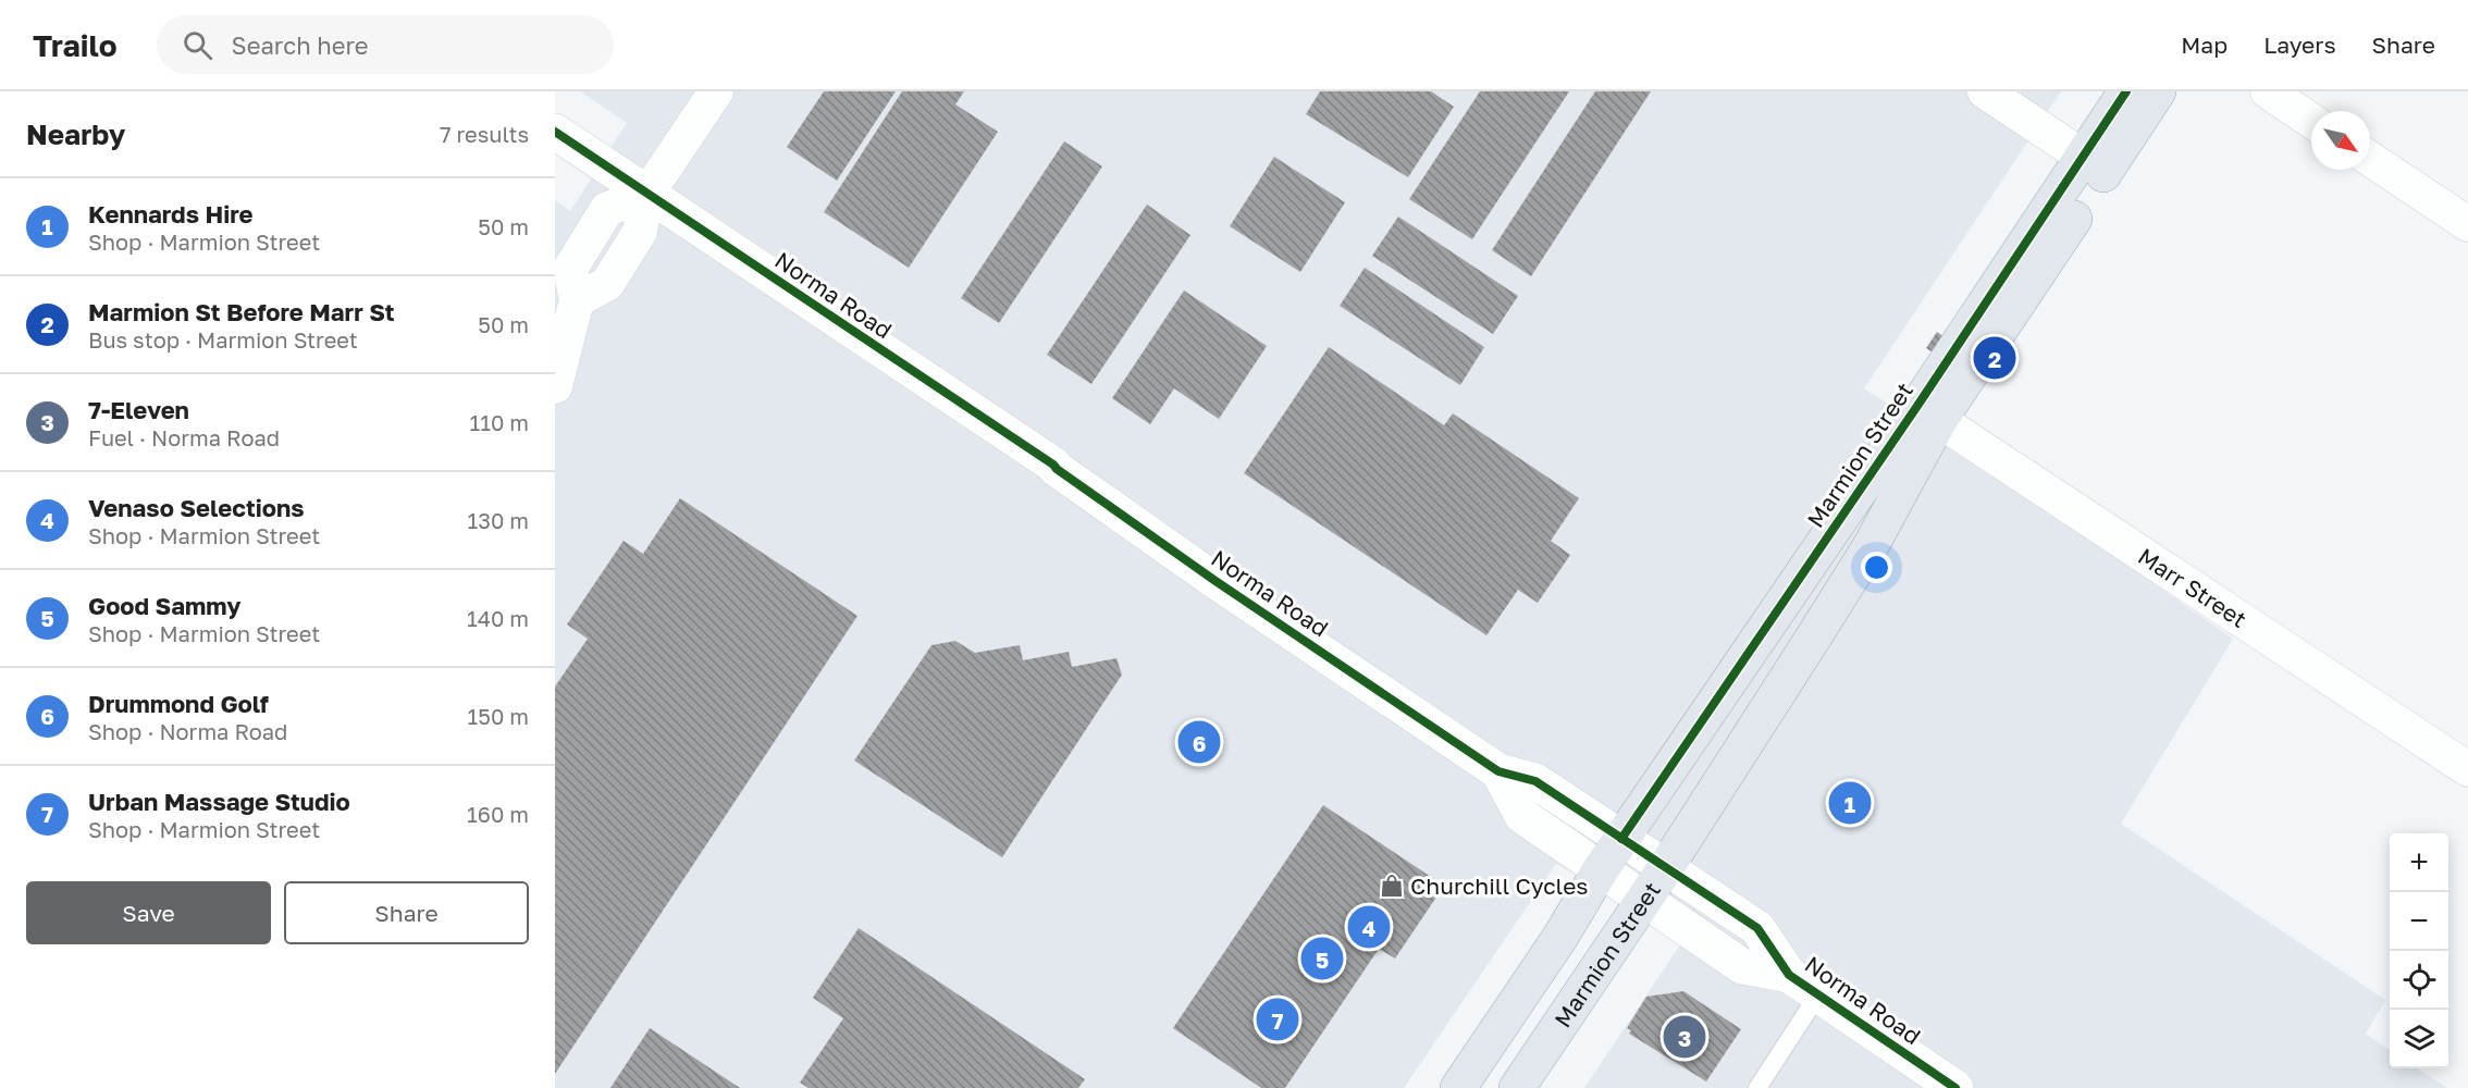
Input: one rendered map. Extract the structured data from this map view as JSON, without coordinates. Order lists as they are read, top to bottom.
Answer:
{
  "streets": {
    "main road": ["Marmion Street"],
    "street": ["Norma Road", "Marr Street"]
  },
  "crossings": [
    ["Norma Road", "Marmion Street"],
    ["Marmion Street", "Marr Street"]
  ],
  "places": {
    "shop": ["Churchill Cycles"]
  },
  "north": "bottom right",
  "page": {
    "header": "Trailo",
    "search": "Search here",
    "nav": ["Map", "Layers", "Share"],
    "heading": ["Nearby", "7 results"],
    "list": [
      {
        "mark": "1",
        "name": "Kennards Hire",
        "note": "Shop · Marmion Street",
        "value": "50 m"
      },
      {
        "mark": "2",
        "name": "Marmion St Before Marr St",
        "note": "Bus stop · Marmion Street",
        "value": "50 m"
      },
      {
        "mark": "3",
        "name": "7-Eleven",
        "note": "Fuel · Norma Road",
        "value": "110 m"
      },
      {
        "mark": "4",
        "name": "Venaso Selections",
        "note": "Shop · Marmion Street",
        "value": "130 m"
      },
      {
        "mark": "5",
        "name": "Good Sammy",
        "note": "Shop · Marmion Street",
        "value": "140 m"
      },
      {
        "mark": "6",
        "name": "Drummond Golf",
        "note": "Shop · Norma Road",
        "value": "150 m"
      },
      {
        "mark": "7",
        "name": "Urban Massage Studio",
        "note": "Shop · Marmion Street",
        "value": "160 m"
      }
    ],
    "pins": [
      "2",
      "6",
      "1",
      "4",
      "5",
      "7",
      "3"
    ],
    "map_buttons": ["+", "−"],
    "buttons": ["Save", "Share"]
  }
}
